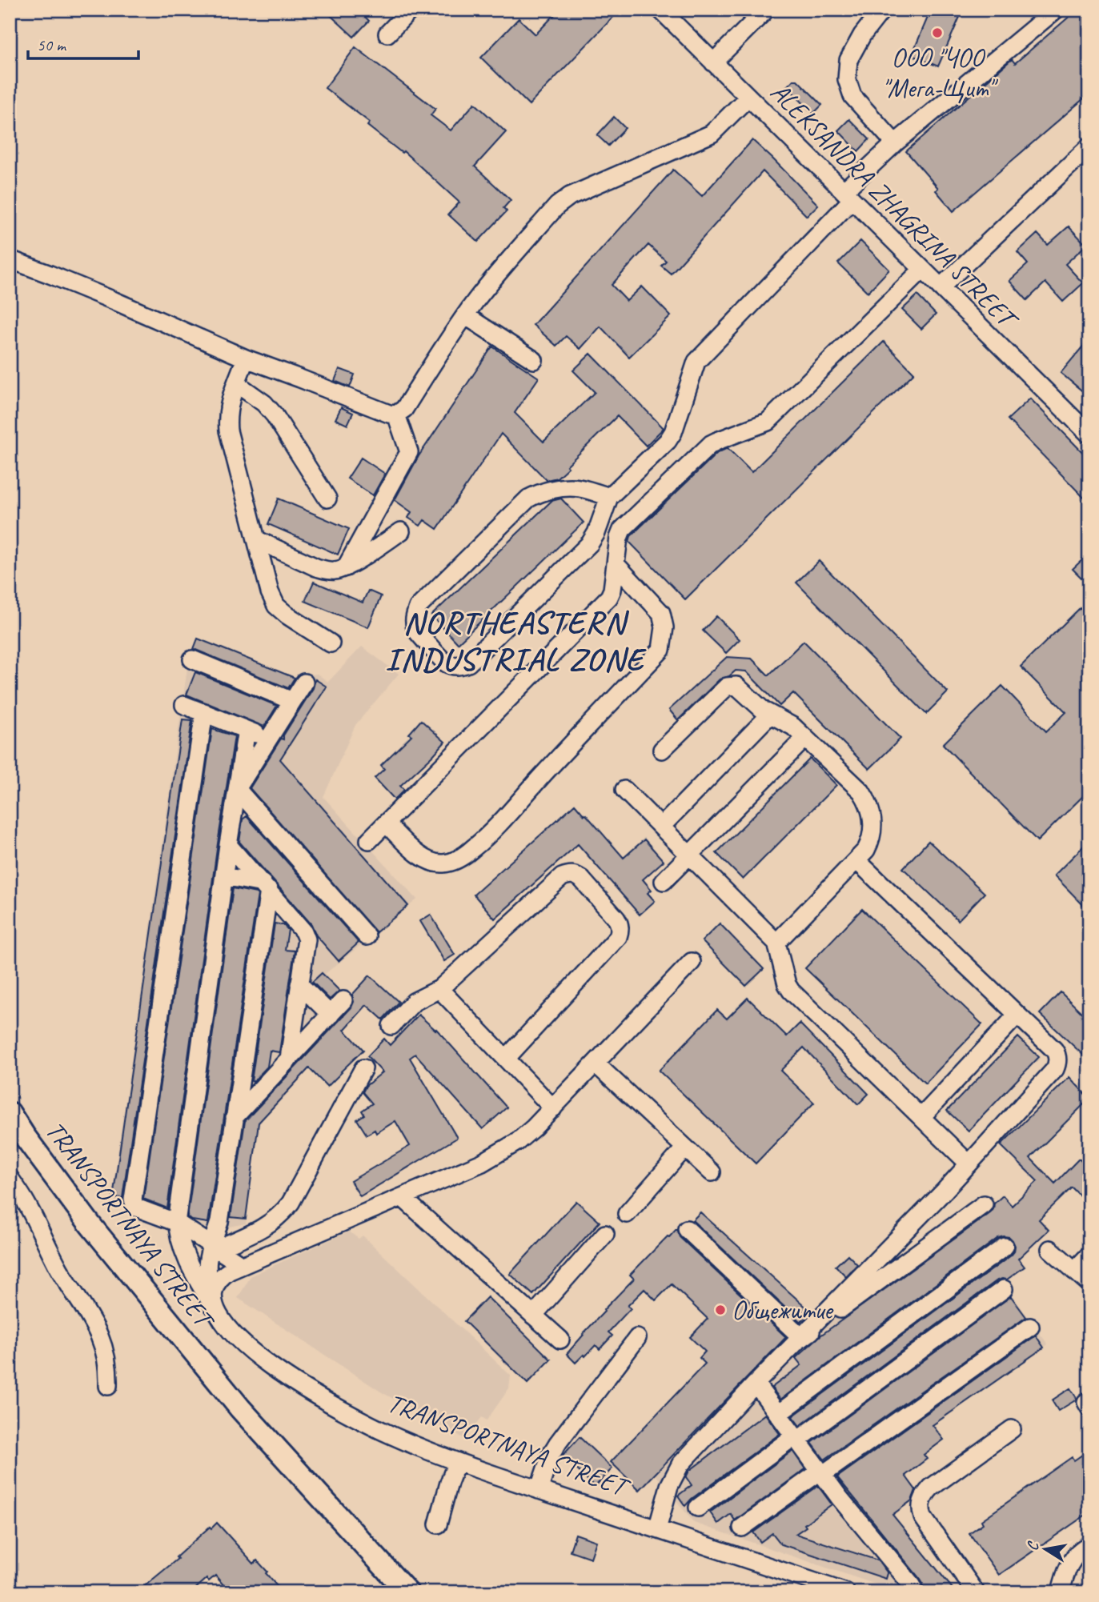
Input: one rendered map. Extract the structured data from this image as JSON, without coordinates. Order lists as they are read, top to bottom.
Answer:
{
  "streets": {
    "main road": ["TRANSPORTNAYA STREET"],
    "street": ["ALEKSANDRA ZHAGRINA STREET"]
  },
  "districts": ["NORTHEASTERN INDUSTRIAL ZONE"],
  "places": ["ООО \"ЧОО \"Мега-Щит\"", "Общежитие"],
  "scale_bar": "50 m",
  "north": "left"
}
